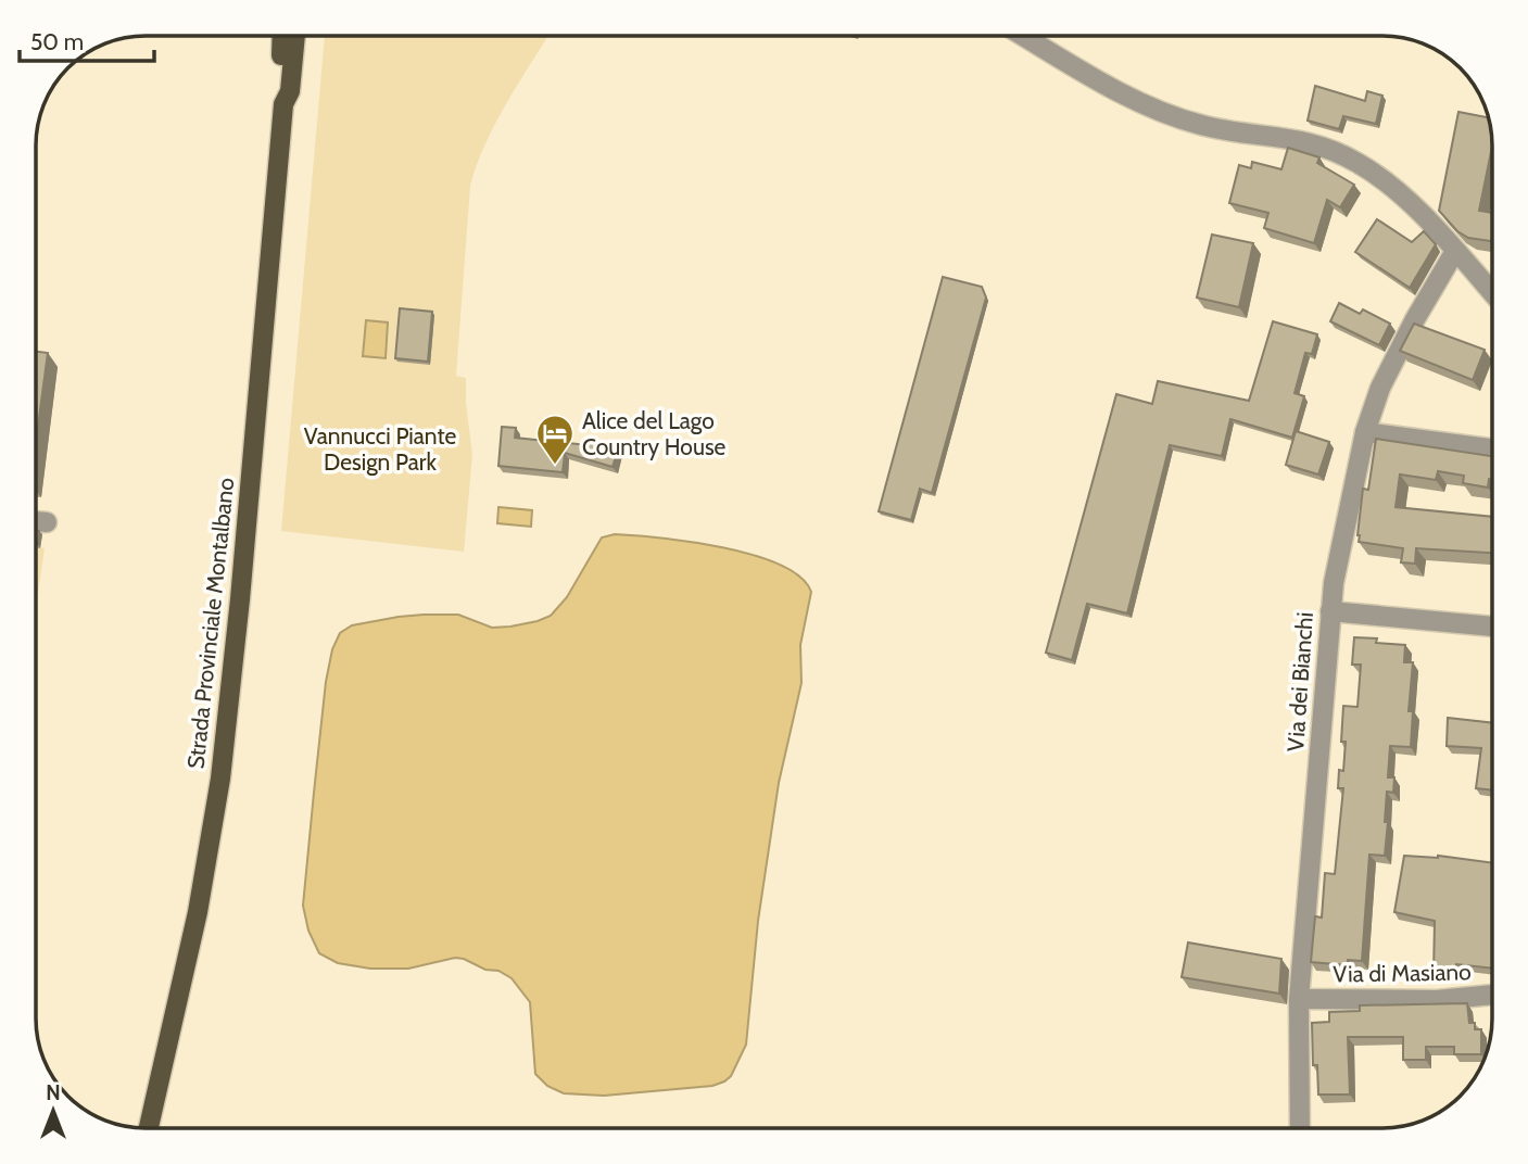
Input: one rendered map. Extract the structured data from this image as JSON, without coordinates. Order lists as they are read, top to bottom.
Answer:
{
  "streets": {
    "main road": ["Strada Provinciale Montalbano"],
    "street": ["Via dei Bianchi", "Via di Masiano"]
  },
  "crossings": [
    ["Via dei Bianchi", "Via di Masiano"]
  ],
  "parks": ["Vannucci Piante Design Park"],
  "places": {
    "hotel": ["Alice del Lago Country House"]
  },
  "scale_bar": "50 m",
  "north": "top"
}
